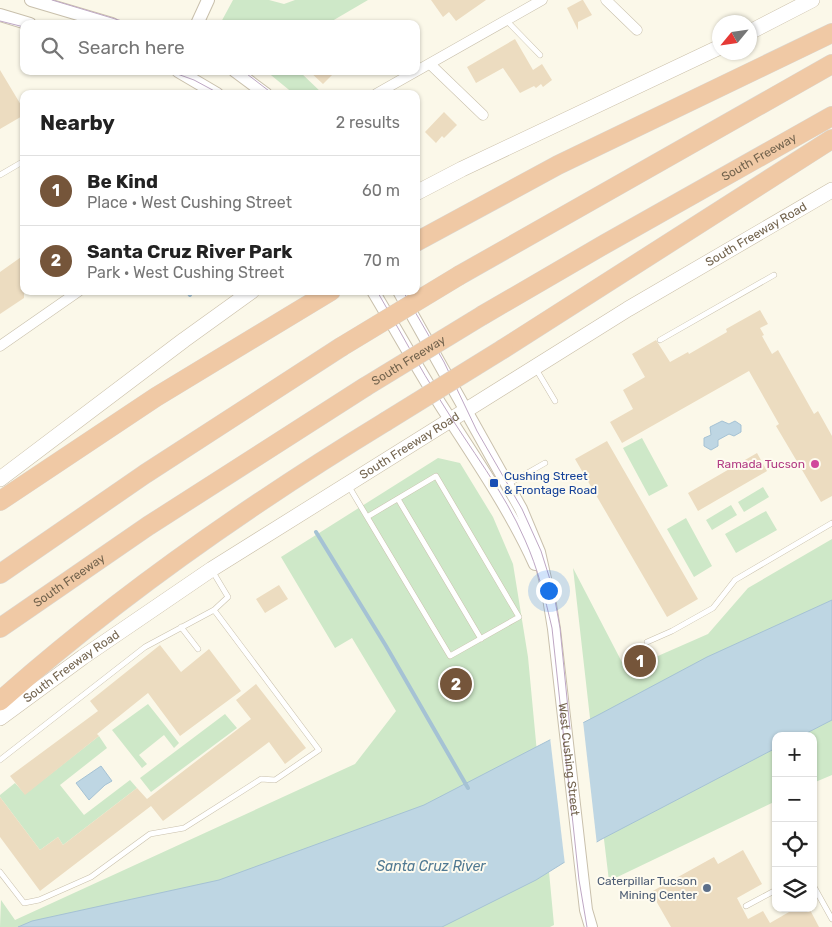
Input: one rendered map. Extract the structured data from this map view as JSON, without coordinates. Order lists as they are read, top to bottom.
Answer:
{
  "streets": {
    "highway": ["South Freeway"],
    "main road": ["South Freeway Road"],
    "street": ["West Cushing Street"]
  },
  "crossings": [
    ["South Freeway Road", "West Cushing Street"]
  ],
  "water": ["Santa Cruz River"],
  "places": {
    "other": ["Ramada Tucson", "Caterpillar Tucson Mining Center"],
    "transit": ["Cushing Street & Frontage Road"]
  },
  "north": "bottom left",
  "page": {
    "search": "Search here",
    "heading": ["Nearby", "2 results"],
    "list": [
      {
        "mark": "1",
        "name": "Be Kind",
        "note": "Place · West Cushing Street",
        "value": "60 m"
      },
      {
        "mark": "2",
        "name": "Santa Cruz River Park",
        "note": "Park · West Cushing Street",
        "value": "70 m"
      }
    ],
    "pins": ["1", "2"],
    "map_buttons": ["+", "−"]
  }
}
